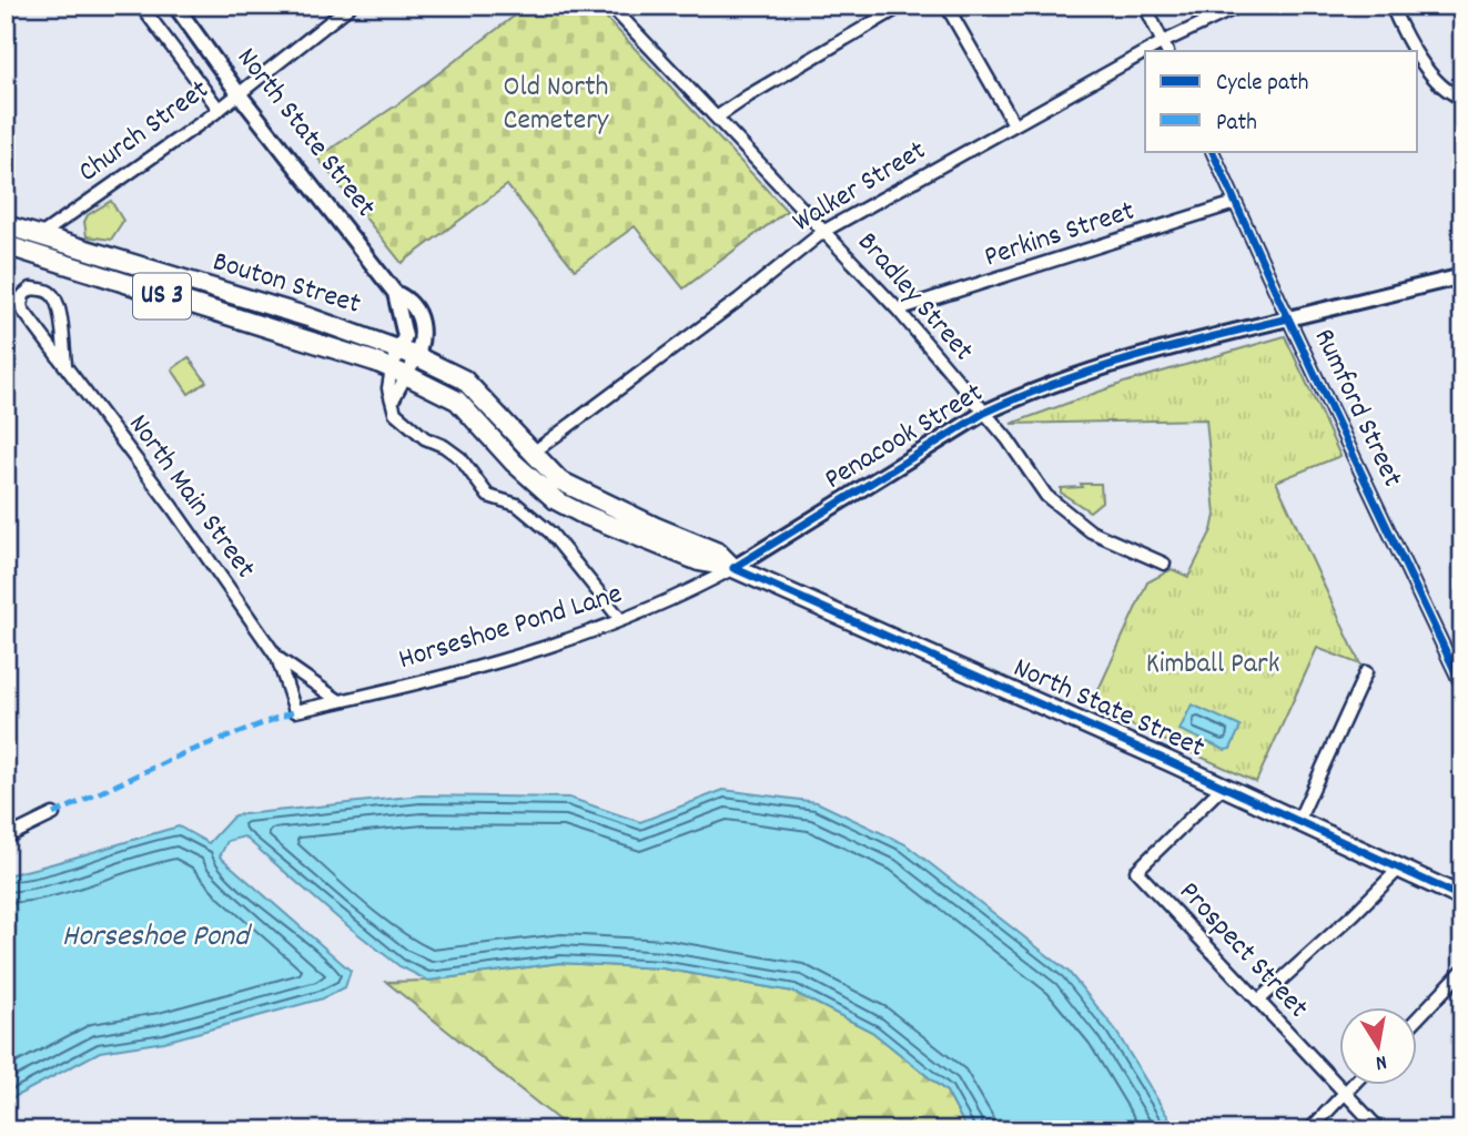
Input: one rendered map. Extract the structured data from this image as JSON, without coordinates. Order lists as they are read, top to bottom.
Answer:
{
  "streets": {
    "main road": ["North State Street", "Bouton Street", "US 3"],
    "street": [
      "Church Street",
      "Walker Street",
      "Perkins Street",
      "Bradley Street",
      "Rumford Street",
      "Penacook Street",
      "North Main Street",
      "Horseshoe Pond Lane",
      "Prospect Street"
    ]
  },
  "crossings": [
    ["Church Street", "North State Street"],
    ["Church Street", "Bouton Street"],
    ["North State Street", "Walker Street"],
    ["North State Street", "Bouton Street"],
    ["North State Street", "Penacook Street"],
    ["North State Street", "Horseshoe Pond Lane"],
    ["North State Street", "Prospect Street"],
    ["Walker Street", "Bradley Street"],
    ["Perkins Street", "Bradley Street"],
    ["Perkins Street", "Rumford Street"],
    ["Bradley Street", "Penacook Street"],
    ["Rumford Street", "Penacook Street"],
    ["Penacook Street", "Horseshoe Pond Lane"],
    ["North Main Street", "Horseshoe Pond Lane"]
  ],
  "water": ["Horseshoe Pond"],
  "parks": ["Old North Cemetery", "Kimball Park"],
  "legend": ["Cycle path", "Path"],
  "north": "bottom"
}
